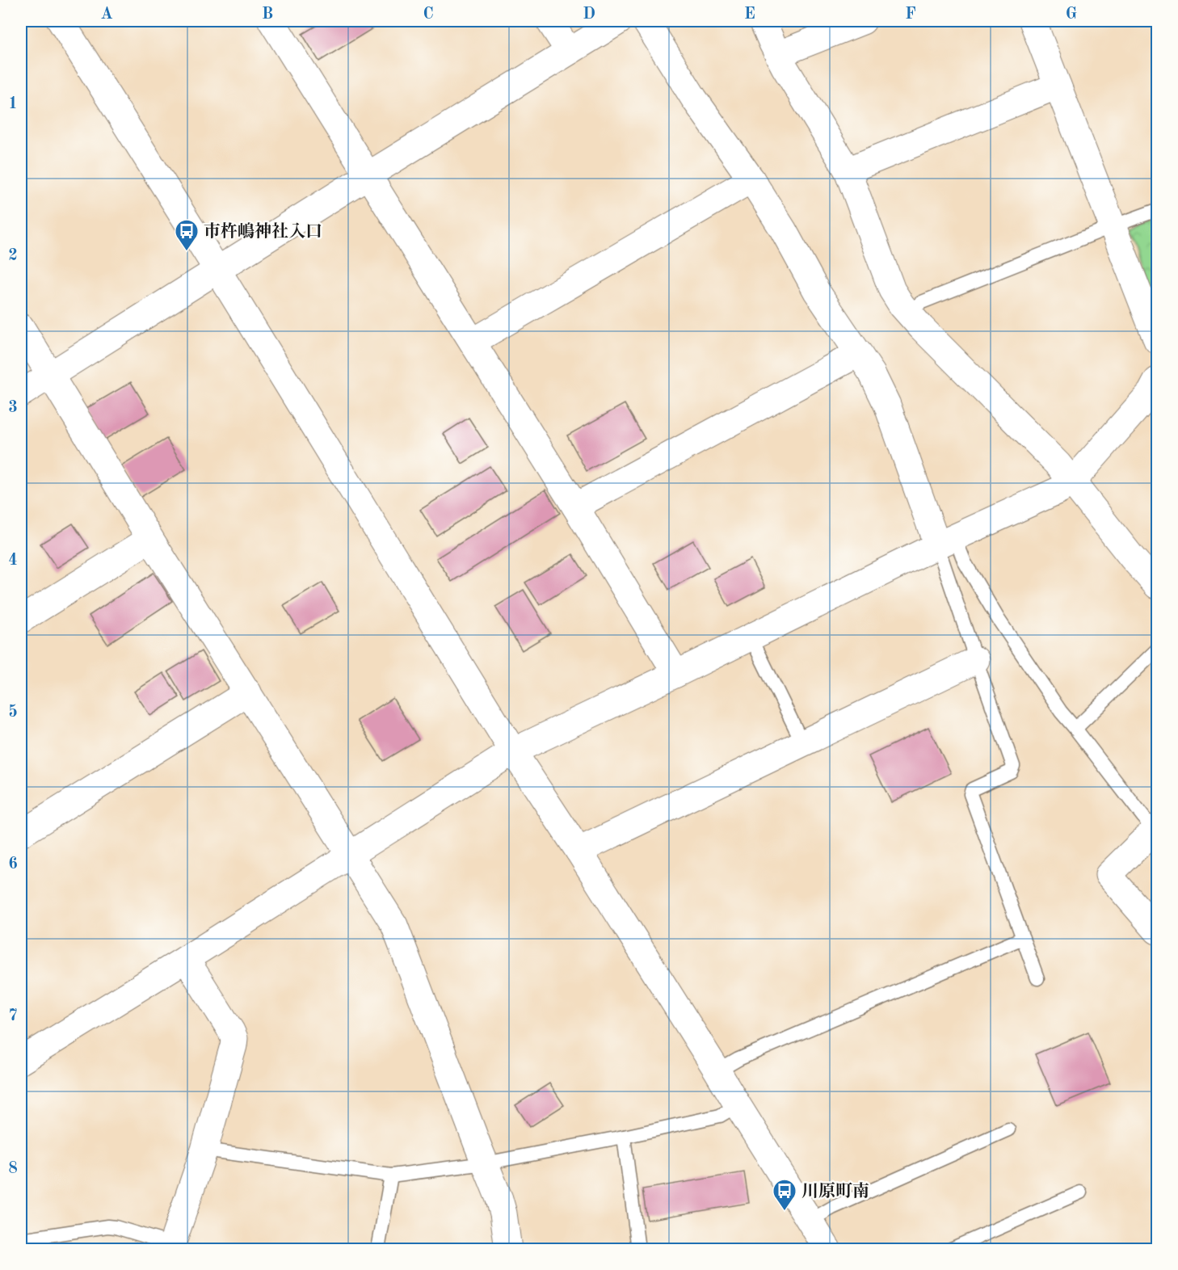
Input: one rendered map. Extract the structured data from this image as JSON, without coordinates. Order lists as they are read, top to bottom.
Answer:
{
  "places": {
    "bus stop": ["市杵嶋神社入口", "川原町南"]
  },
  "grid": {
    "columns": [
      "A",
      "B",
      "C",
      "D",
      "E",
      "F",
      "G"
    ],
    "rows": [
      "1",
      "2",
      "3",
      "4",
      "5",
      "6",
      "7",
      "8"
    ]
  }
}
